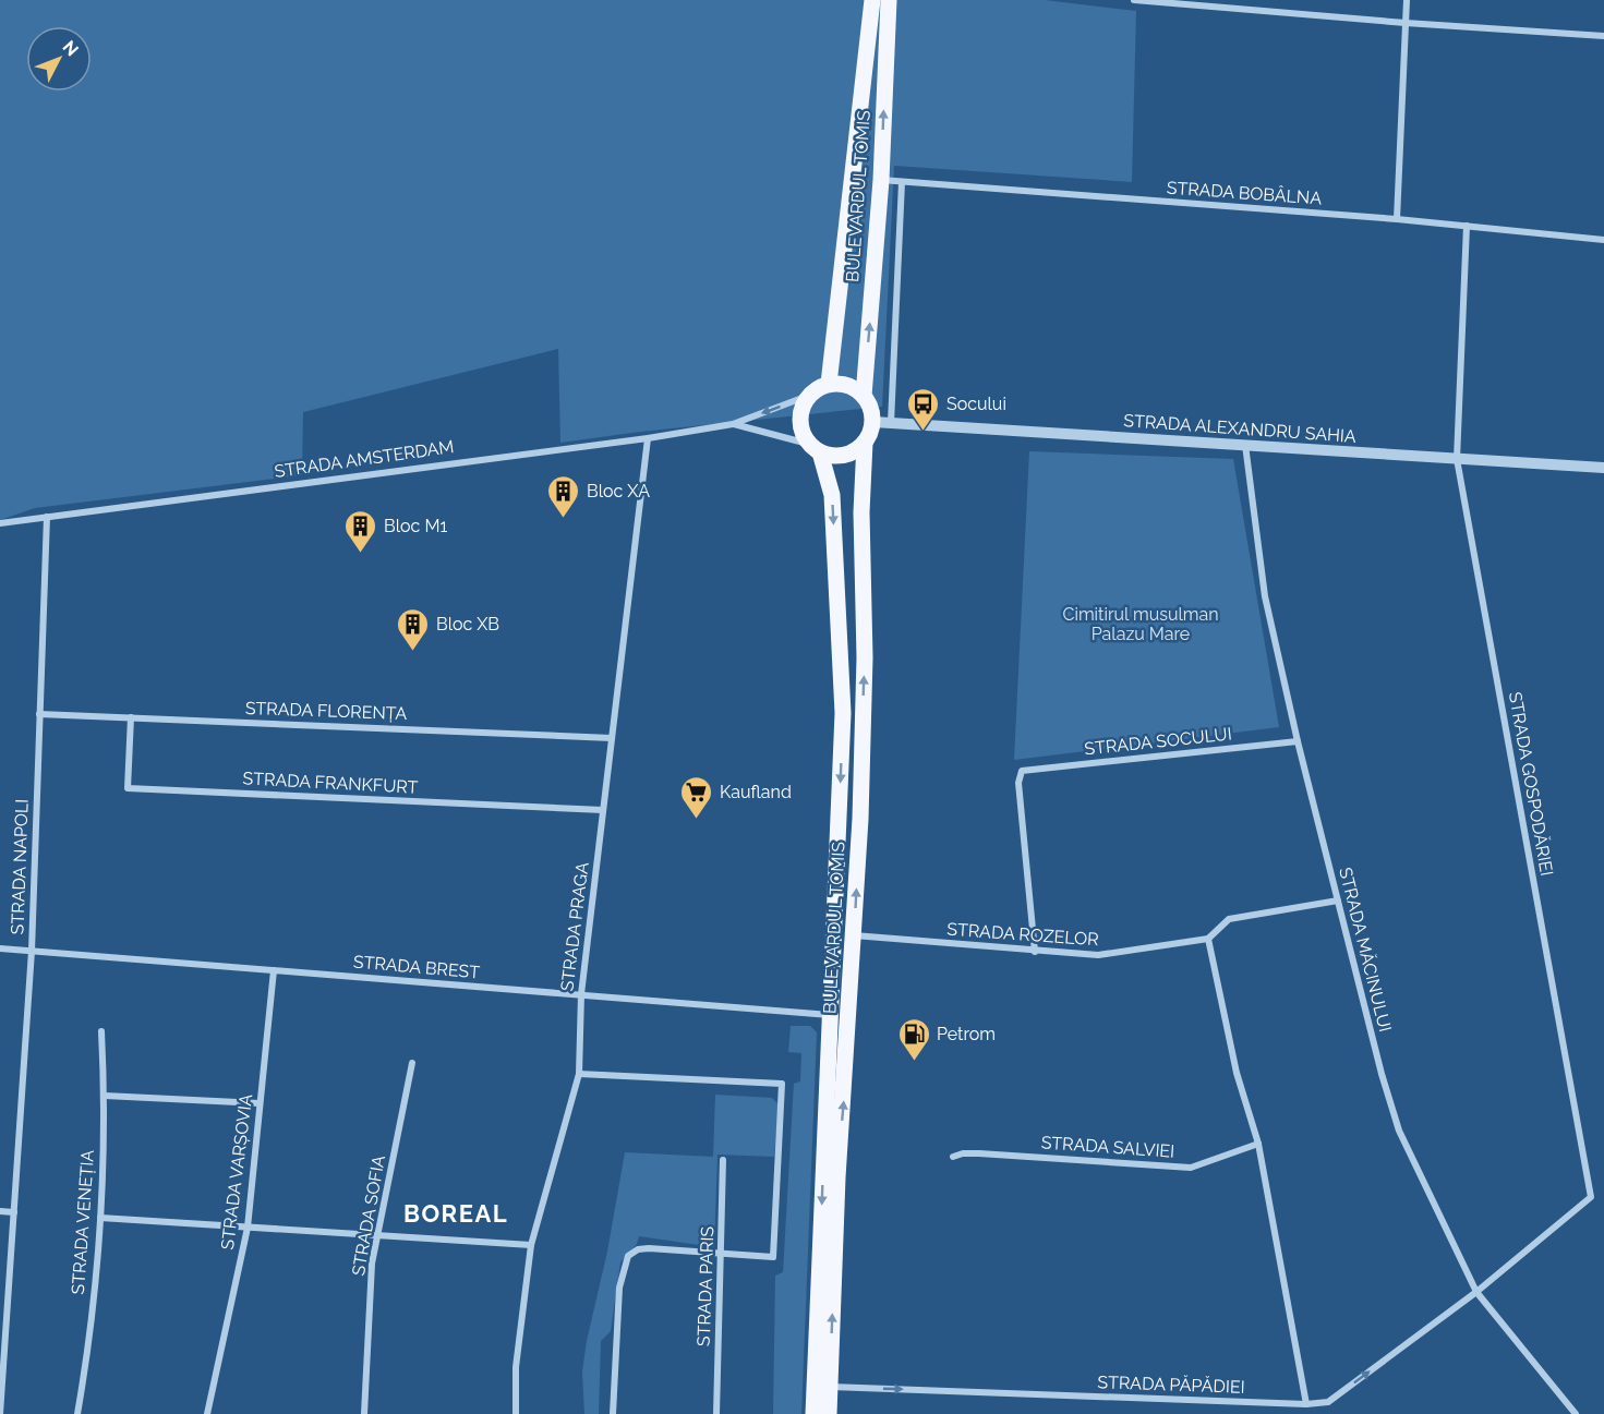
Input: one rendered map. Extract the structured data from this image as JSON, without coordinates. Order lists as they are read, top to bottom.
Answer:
{
  "streets": {
    "main road": ["BULEVARDUL TOMIS"],
    "street": [
      "STRADA BOBÂLNA",
      "STRADA ALEXANDRU SAHIA",
      "STRADA AMSTERDAM",
      "STRADA FLORENȚA",
      "STRADA SOCULUI",
      "STRADA FRANKFURT",
      "STRADA GOSPODĂRIEI",
      "STRADA NAPOLI",
      "STRADA PRAGA",
      "STRADA ROZELOR",
      "STRADA MĂCINULUI",
      "STRADA BREST",
      "STRADA SALVIEI",
      "STRADA VARȘOVIA",
      "STRADA SOFIA",
      "STRADA VENEȚIA",
      "STRADA PARIS",
      "STRADA PĂPĂDIEI"
    ]
  },
  "crossings": [
    ["STRADA BOBÂLNA", "BULEVARDUL TOMIS"],
    ["STRADA BOBÂLNA", "STRADA GOSPODĂRIEI"],
    ["BULEVARDUL TOMIS", "STRADA ALEXANDRU SAHIA"],
    ["BULEVARDUL TOMIS", "STRADA AMSTERDAM"],
    ["BULEVARDUL TOMIS", "STRADA ROZELOR"],
    ["BULEVARDUL TOMIS", "STRADA BREST"],
    ["BULEVARDUL TOMIS", "STRADA PĂPĂDIEI"],
    ["STRADA ALEXANDRU SAHIA", "STRADA AMSTERDAM"],
    ["STRADA ALEXANDRU SAHIA", "STRADA GOSPODĂRIEI"],
    ["STRADA ALEXANDRU SAHIA", "STRADA MĂCINULUI"],
    ["STRADA AMSTERDAM", "STRADA NAPOLI"],
    ["STRADA AMSTERDAM", "STRADA PRAGA"],
    ["STRADA FLORENȚA", "STRADA FRANKFURT"],
    ["STRADA FLORENȚA", "STRADA NAPOLI"],
    ["STRADA FLORENȚA", "STRADA PRAGA"],
    ["STRADA SOCULUI", "STRADA ROZELOR"],
    ["STRADA SOCULUI", "STRADA MĂCINULUI"],
    ["STRADA FRANKFURT", "STRADA PRAGA"],
    ["STRADA GOSPODĂRIEI", "STRADA MĂCINULUI"],
    ["STRADA GOSPODĂRIEI", "STRADA PĂPĂDIEI"],
    ["STRADA NAPOLI", "STRADA BREST"],
    ["STRADA PRAGA", "STRADA BREST"],
    ["STRADA MĂCINULUI", "STRADA PĂPĂDIEI"],
    ["STRADA BREST", "STRADA VARȘOVIA"]
  ],
  "one_way": ["STRADA PĂPĂDIEI"],
  "districts": ["BOREAL"],
  "parks": ["Cimitirul musulman Palazu Mare"],
  "places": {
    "bus stop": ["Socului"],
    "building": ["Bloc XA", "Bloc M1", "Bloc XB"],
    "supermarket": ["Kaufland"],
    "fuel station": ["Petrom"]
  },
  "north": "top right"
}
